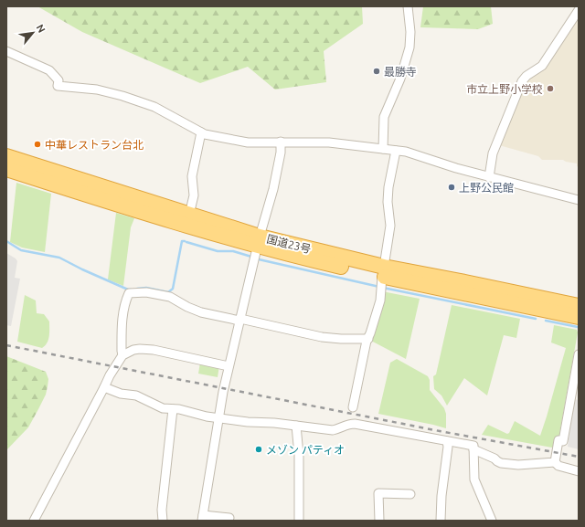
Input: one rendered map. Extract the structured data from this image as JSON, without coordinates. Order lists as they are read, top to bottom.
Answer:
{
  "streets": {
    "highway": ["国道23号"]
  },
  "places": [
    "最勝寺",
    "市立上野小学校",
    "中華レストラン台北",
    "上野公民館",
    "メゾン パティオ"
  ],
  "north": "top right"
}
